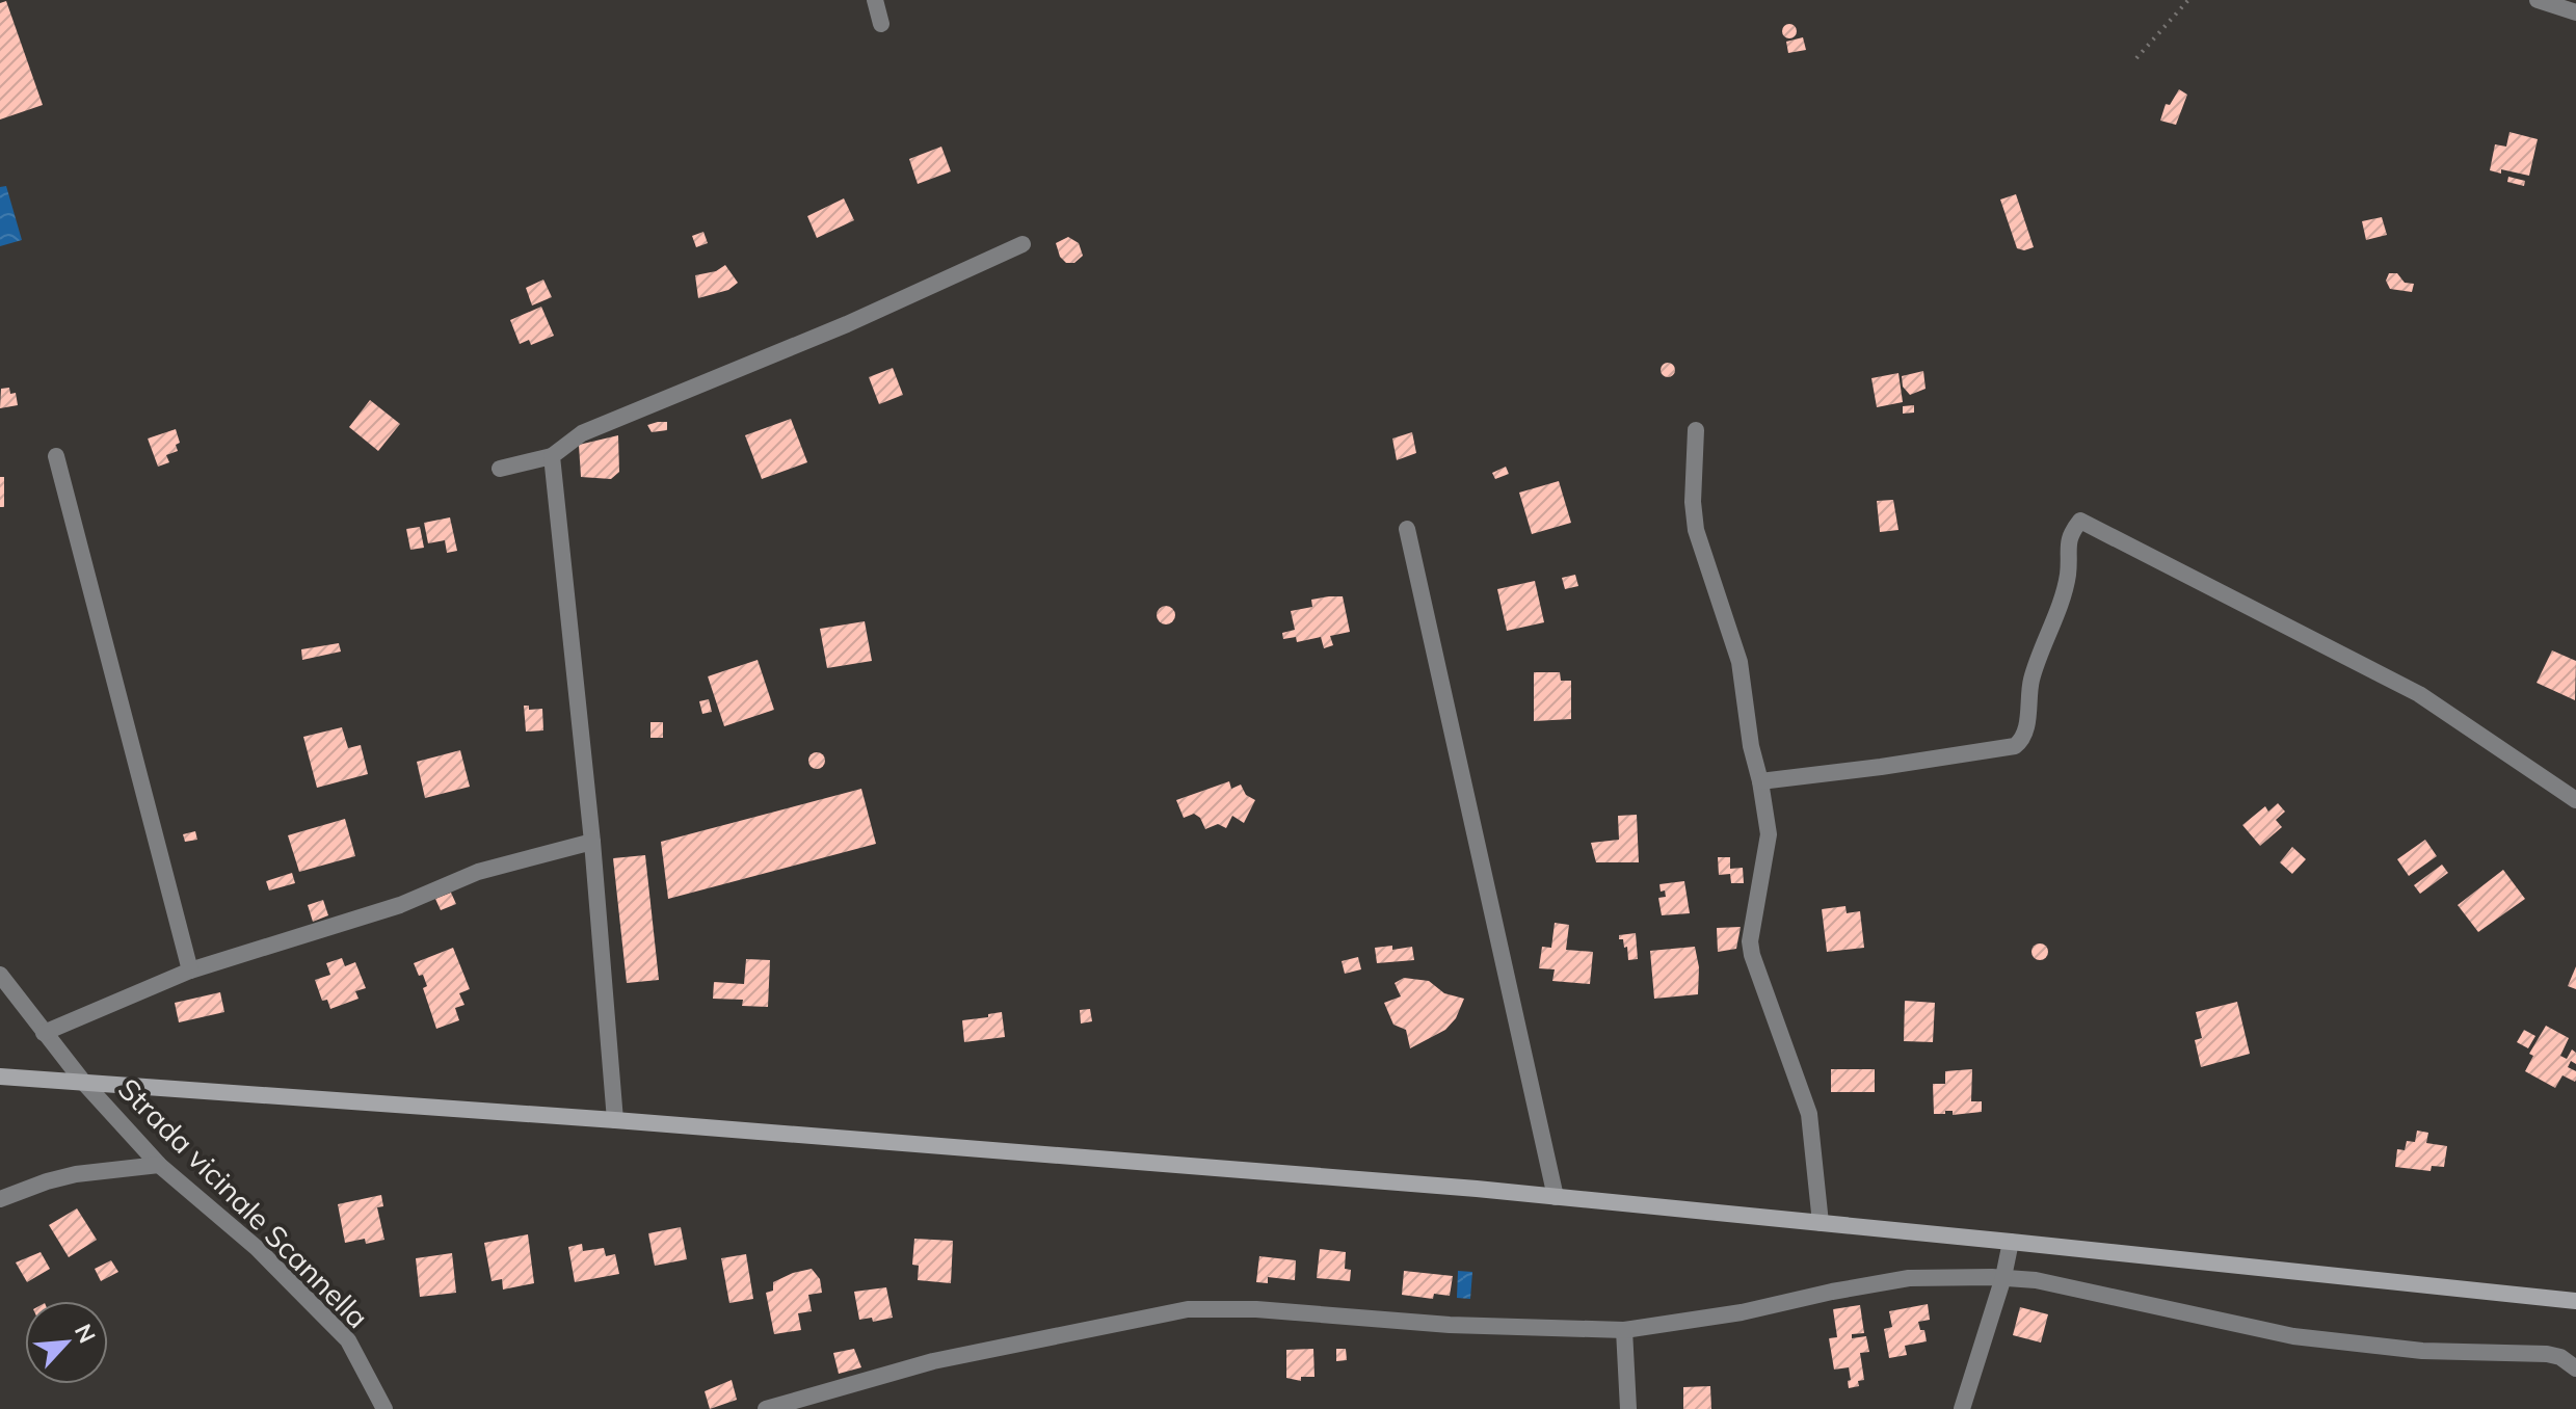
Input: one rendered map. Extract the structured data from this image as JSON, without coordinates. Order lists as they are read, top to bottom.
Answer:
{
  "streets": {
    "street": ["Strada vicinale Scannella"]
  },
  "north": "top right"
}
